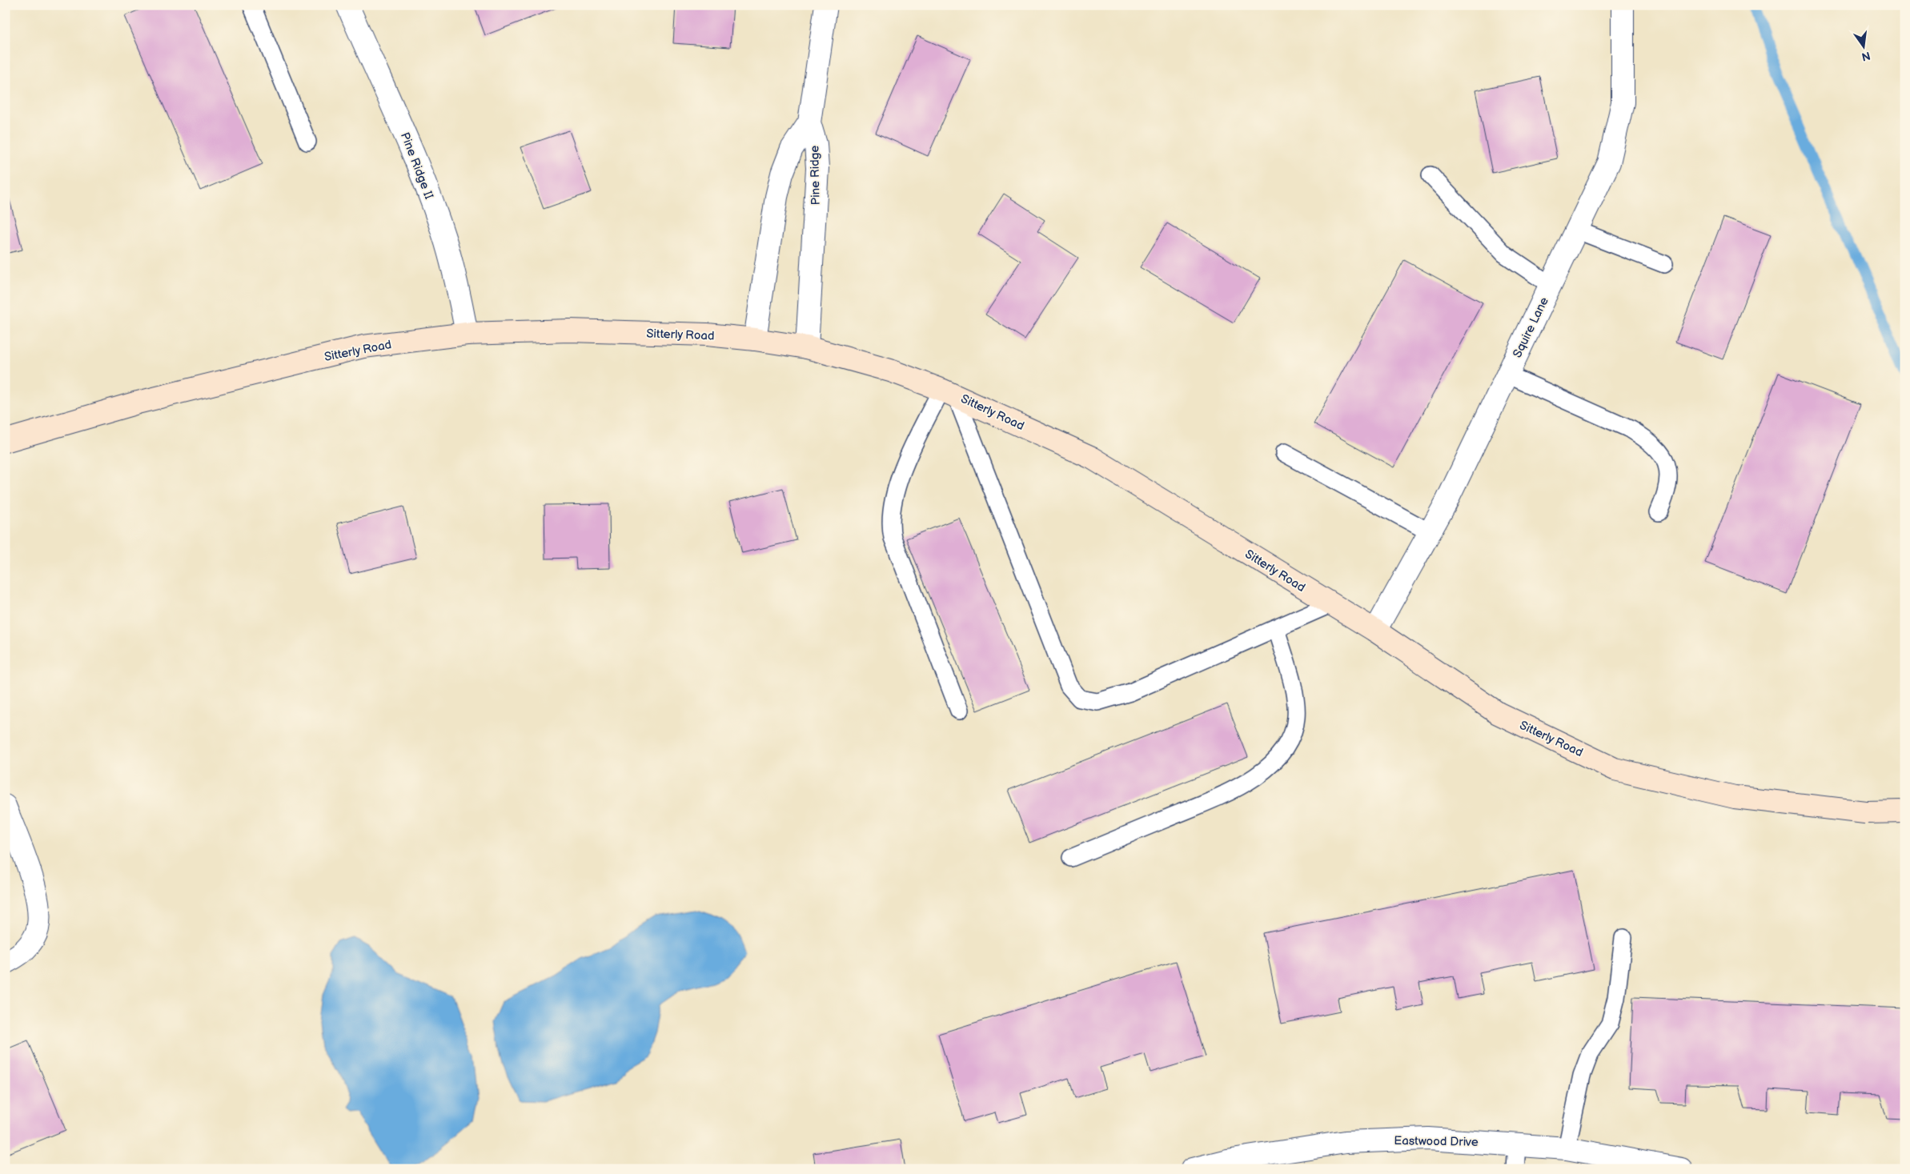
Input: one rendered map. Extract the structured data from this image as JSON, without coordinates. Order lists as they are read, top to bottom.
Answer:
{
  "streets": {
    "street": [
      "Pine Ridge II",
      "Pine Ridge",
      "Squire Lane",
      "Sitterly Road",
      "Eastwood Drive"
    ]
  },
  "crossings": [
    ["Pine Ridge II", "Sitterly Road"],
    ["Pine Ridge", "Sitterly Road"],
    ["Squire Lane", "Sitterly Road"]
  ],
  "north": "bottom"
}
